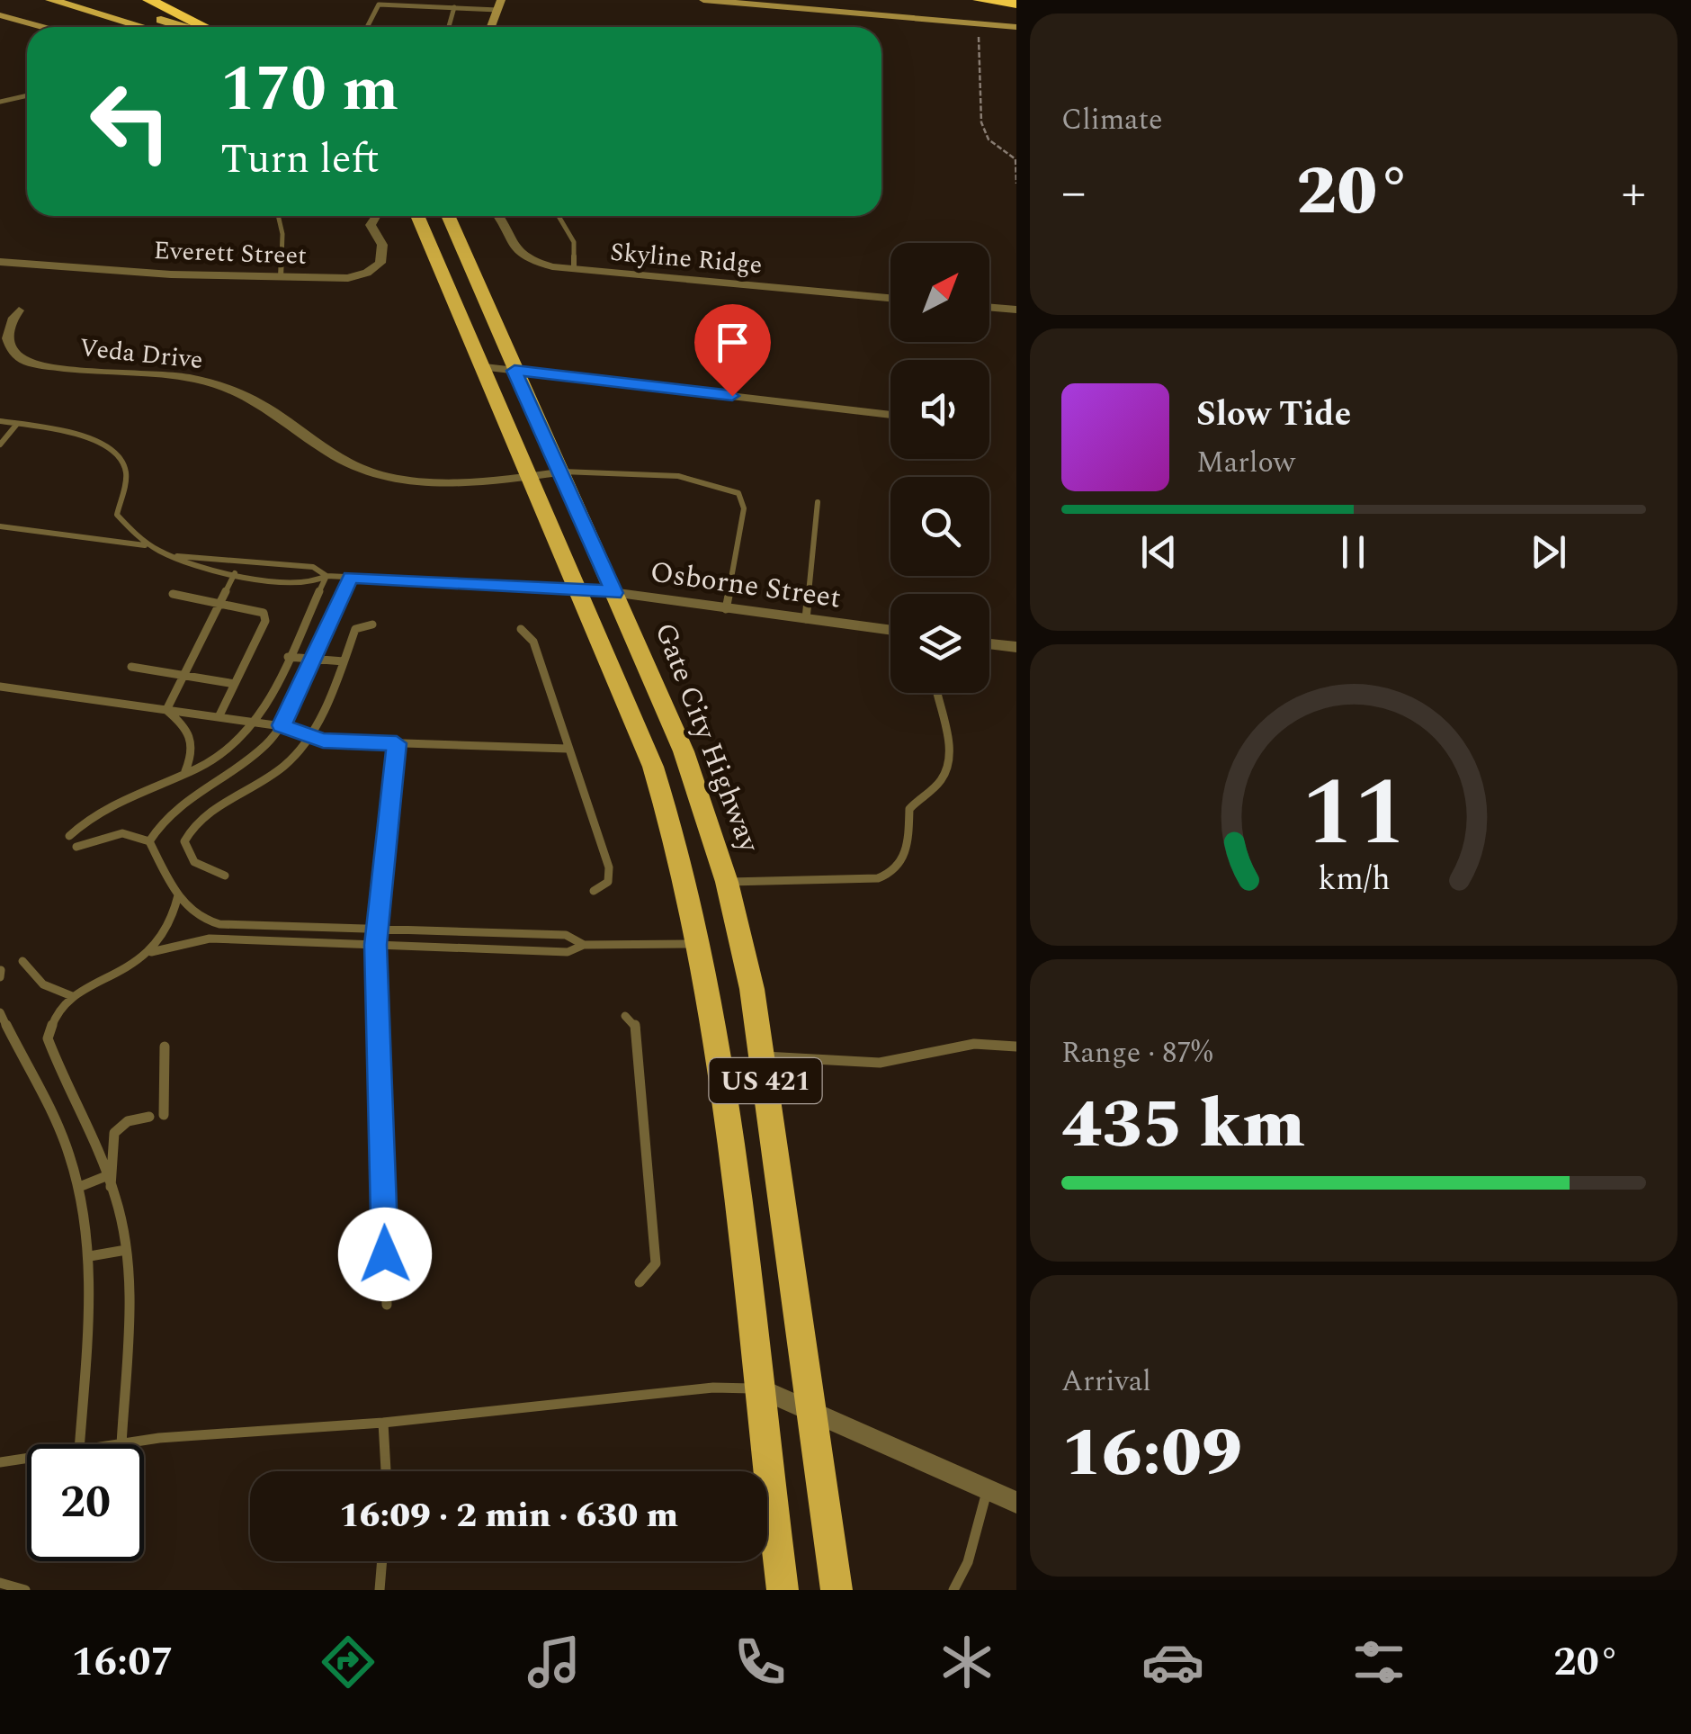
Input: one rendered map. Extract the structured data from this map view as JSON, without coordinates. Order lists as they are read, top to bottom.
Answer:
{
  "streets": {
    "main road": ["Gate City Highway", "US 421"],
    "street": [
      "Everett Street",
      "Skyline Ridge",
      "Veda Drive",
      "Osborne Street"
    ]
  },
  "crossings": [
    ["Veda Drive", "Gate City Highway"],
    ["Veda Drive", "US 421"],
    ["Osborne Street", "Gate City Highway"],
    ["Osborne Street", "US 421"]
  ],
  "north": "top right",
  "page": {
    "tile": [
      "Climate",
      ["Range · 87%", "435 km"],
      ["Arrival", "16:09"]
    ],
    "turn": ["170 m", "Turn left"],
    "heat": ["−", "20°", "+"],
    "song": ["Slow Tide", "Marlow"],
    "limit": "20",
    "trip": "16:09 · 2 min · 630 m",
    "tabs": ["16:07", "20°"],
    "gauge": ["11", "km/h"]
  }
}
